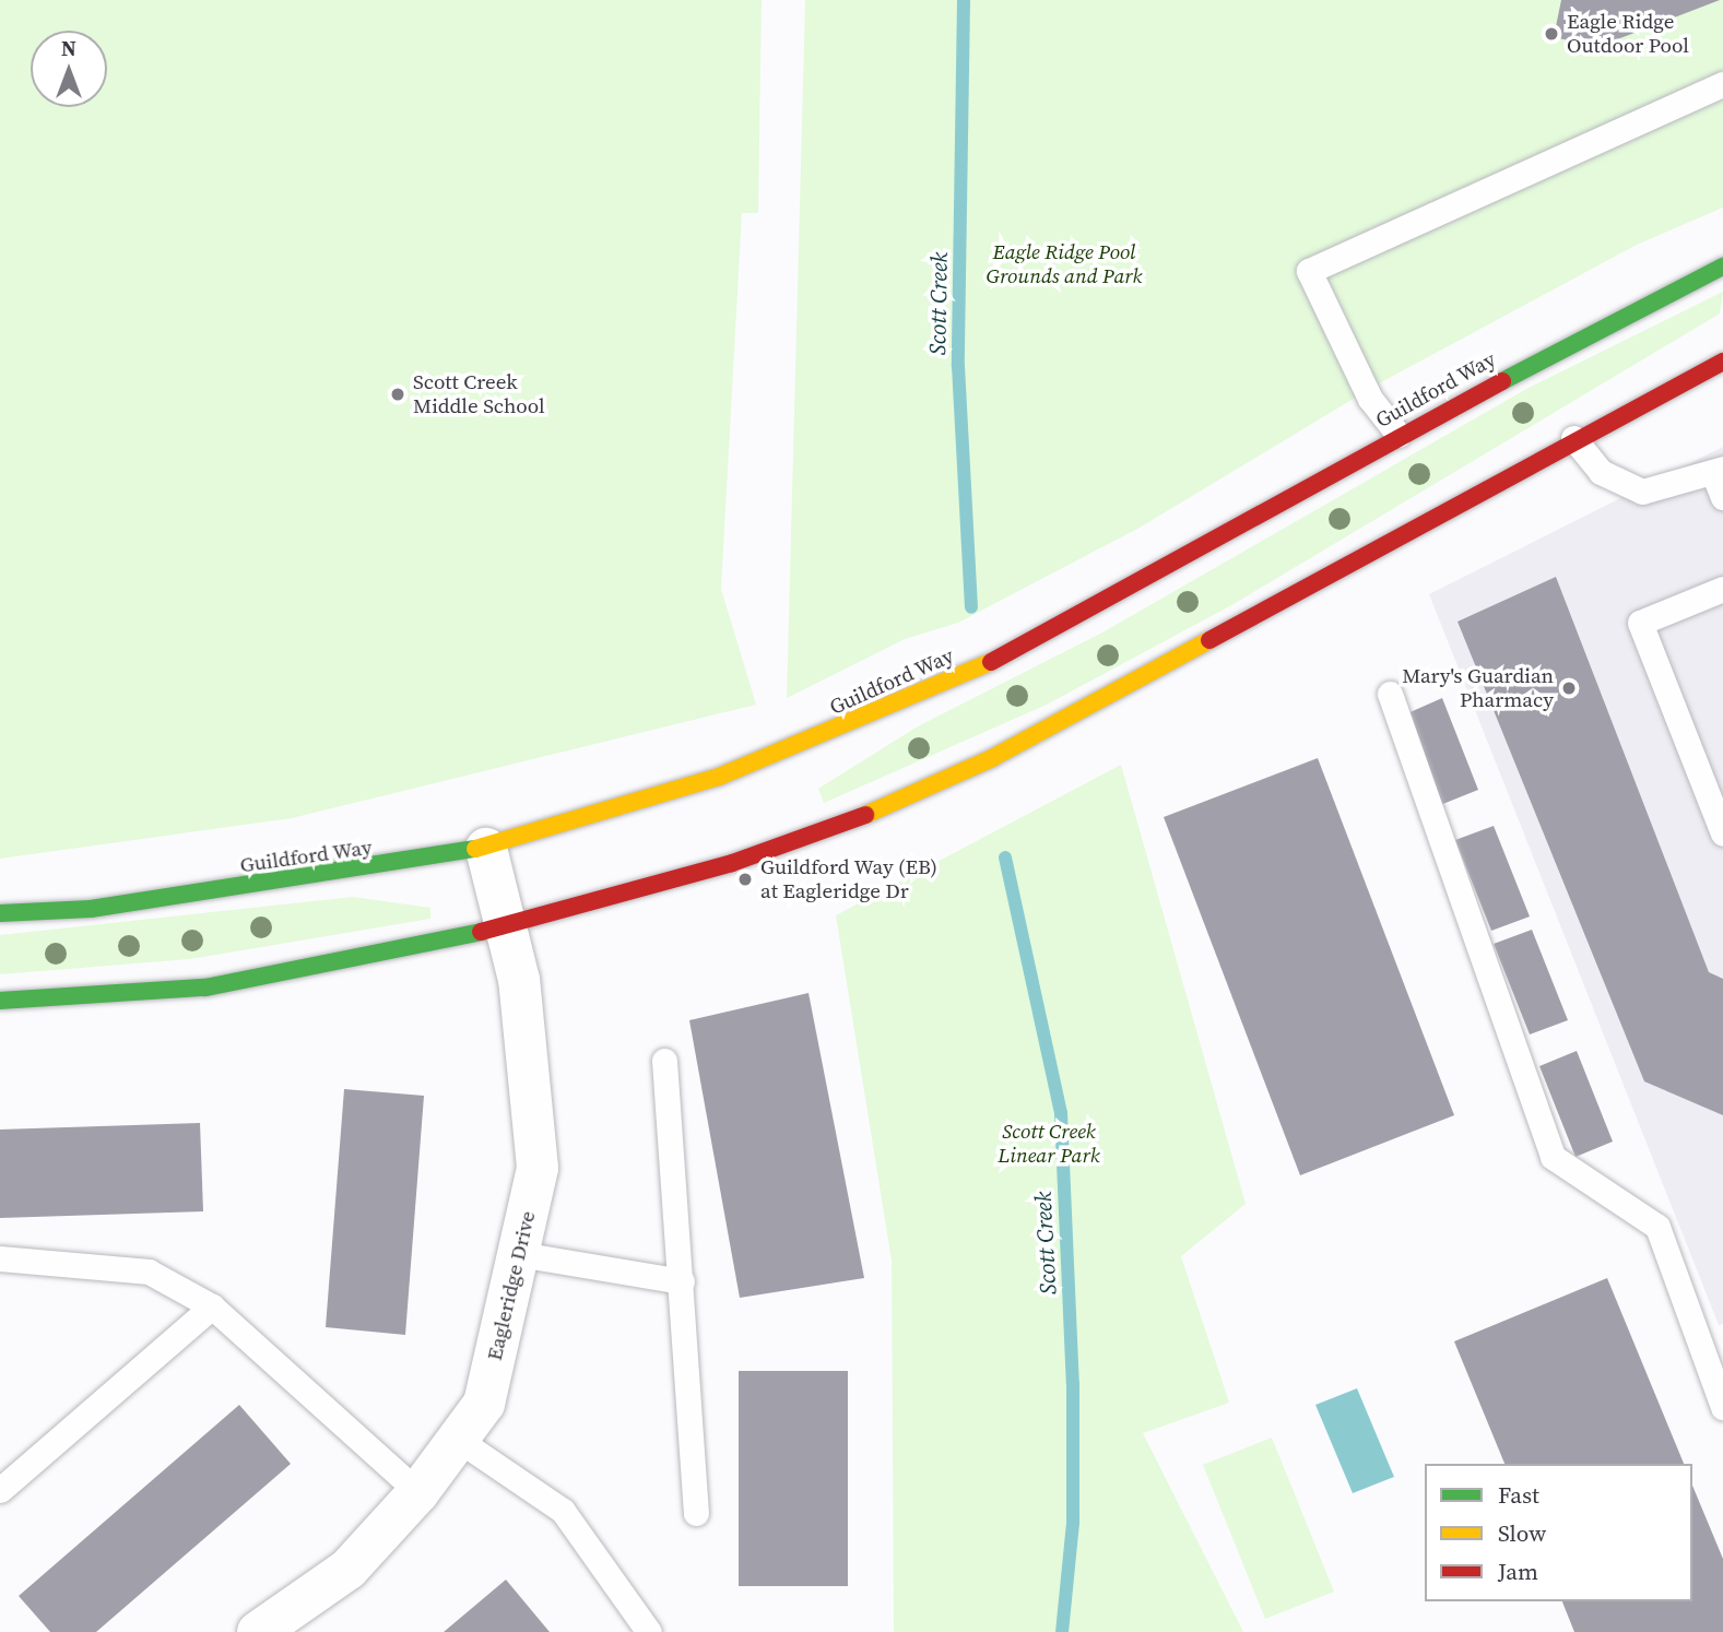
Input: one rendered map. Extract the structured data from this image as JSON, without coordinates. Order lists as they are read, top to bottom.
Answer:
{
  "streets": {
    "main road": ["Guildford Way"],
    "street": ["Eagleridge Drive"]
  },
  "crossings": [
    ["Guildford Way", "Eagleridge Drive"]
  ],
  "water": ["Scott Creek"],
  "parks": ["Eagle Ridge Pool Grounds and Park", "Scott Creek Linear Park"],
  "places": [
    "Eagle Ridge Outdoor Pool",
    "Scott Creek Middle School",
    "Mary's Guardian Pharmacy",
    "Guildford Way (EB) at Eagleridge Dr"
  ],
  "legend": ["Fast", "Slow", "Jam"],
  "north": "top"
}
